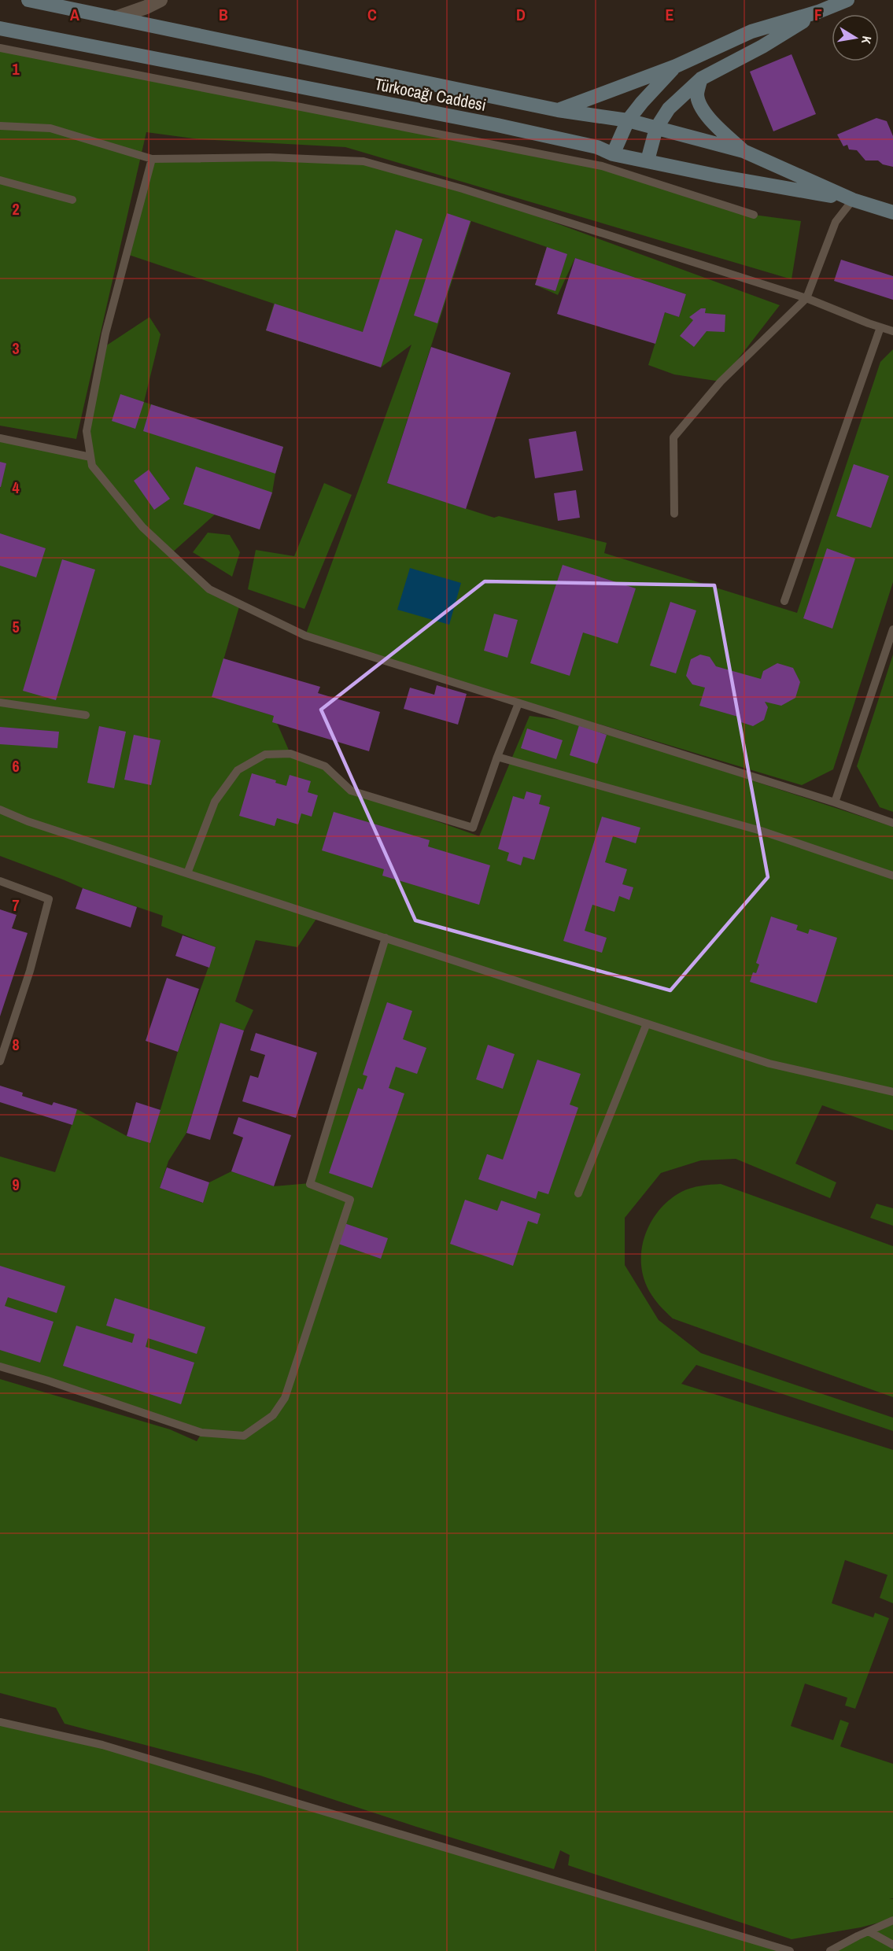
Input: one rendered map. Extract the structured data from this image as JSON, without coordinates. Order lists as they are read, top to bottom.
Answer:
{
  "streets": {
    "main road": ["Türkocağı Caddesi"]
  },
  "north": "right",
  "grid": {
    "columns": [
      "A",
      "B",
      "C",
      "D",
      "E",
      "F"
    ],
    "rows": [
      "1",
      "2",
      "3",
      "4",
      "5",
      "6",
      "7",
      "8",
      "9"
    ]
  }
}
